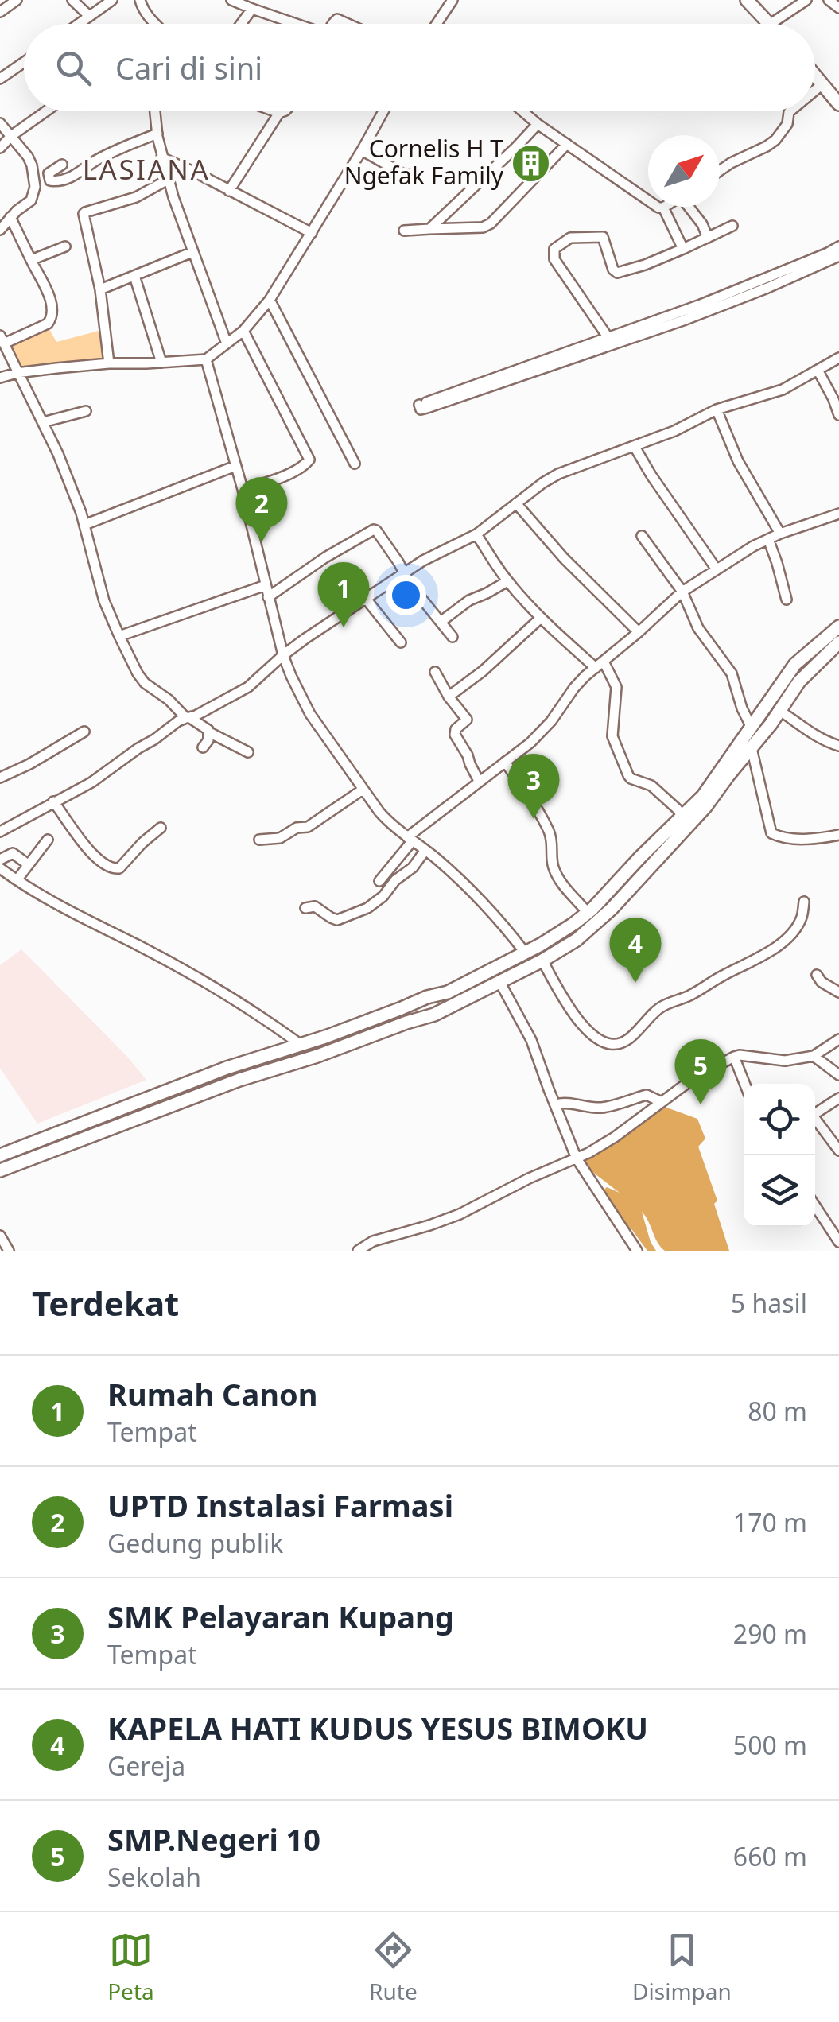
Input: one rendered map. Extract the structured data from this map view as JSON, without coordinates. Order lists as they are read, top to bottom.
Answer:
{
  "districts": ["LASIANA"],
  "places": {
    "building": ["Cornelis H T Ngefak Family"]
  },
  "north": "top right",
  "page": {
    "search": "Cari di sini",
    "pins": [
      "2",
      "1",
      "3",
      "4",
      "5"
    ],
    "heading": ["Terdekat", "5 hasil"],
    "list": [
      {
        "mark": "1",
        "name": "Rumah Canon",
        "note": "Tempat",
        "value": "80 m"
      },
      {
        "mark": "2",
        "name": "UPTD Instalasi Farmasi",
        "note": "Gedung publik",
        "value": "170 m"
      },
      {
        "mark": "3",
        "name": "SMK Pelayaran Kupang",
        "note": "Tempat",
        "value": "290 m"
      },
      {
        "mark": "4",
        "name": "KAPELA HATI KUDUS YESUS BIMOKU",
        "note": "Gereja",
        "value": "500 m"
      },
      {
        "mark": "5",
        "name": "SMP.Negeri 10",
        "note": "Sekolah",
        "value": "660 m"
      }
    ],
    "nav": ["Peta", "Rute", "Disimpan"]
  }
}
